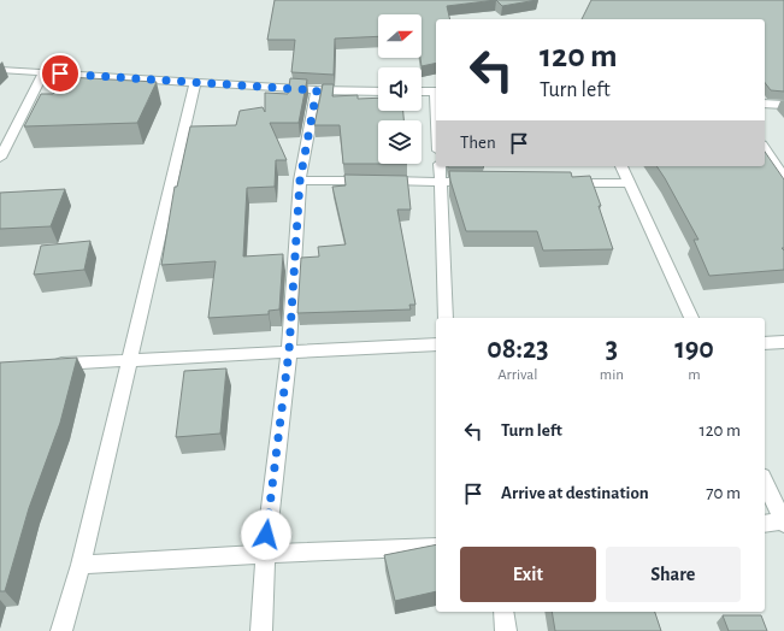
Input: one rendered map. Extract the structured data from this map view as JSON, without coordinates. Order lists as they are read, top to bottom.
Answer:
{
  "north": "right",
  "page": {
    "turn": ["120 m", "Turn left"],
    "then": "Then",
    "eta": [
      "08:23",
      "Arrival",
      "3",
      "min",
      "190",
      "m"
    ],
    "list": [
      {
        "name": "Turn left",
        "value": "120 m"
      },
      {
        "name": "Arrive at destination",
        "value": "70 m"
      }
    ],
    "buttons": ["Exit", "Share"]
  }
}
